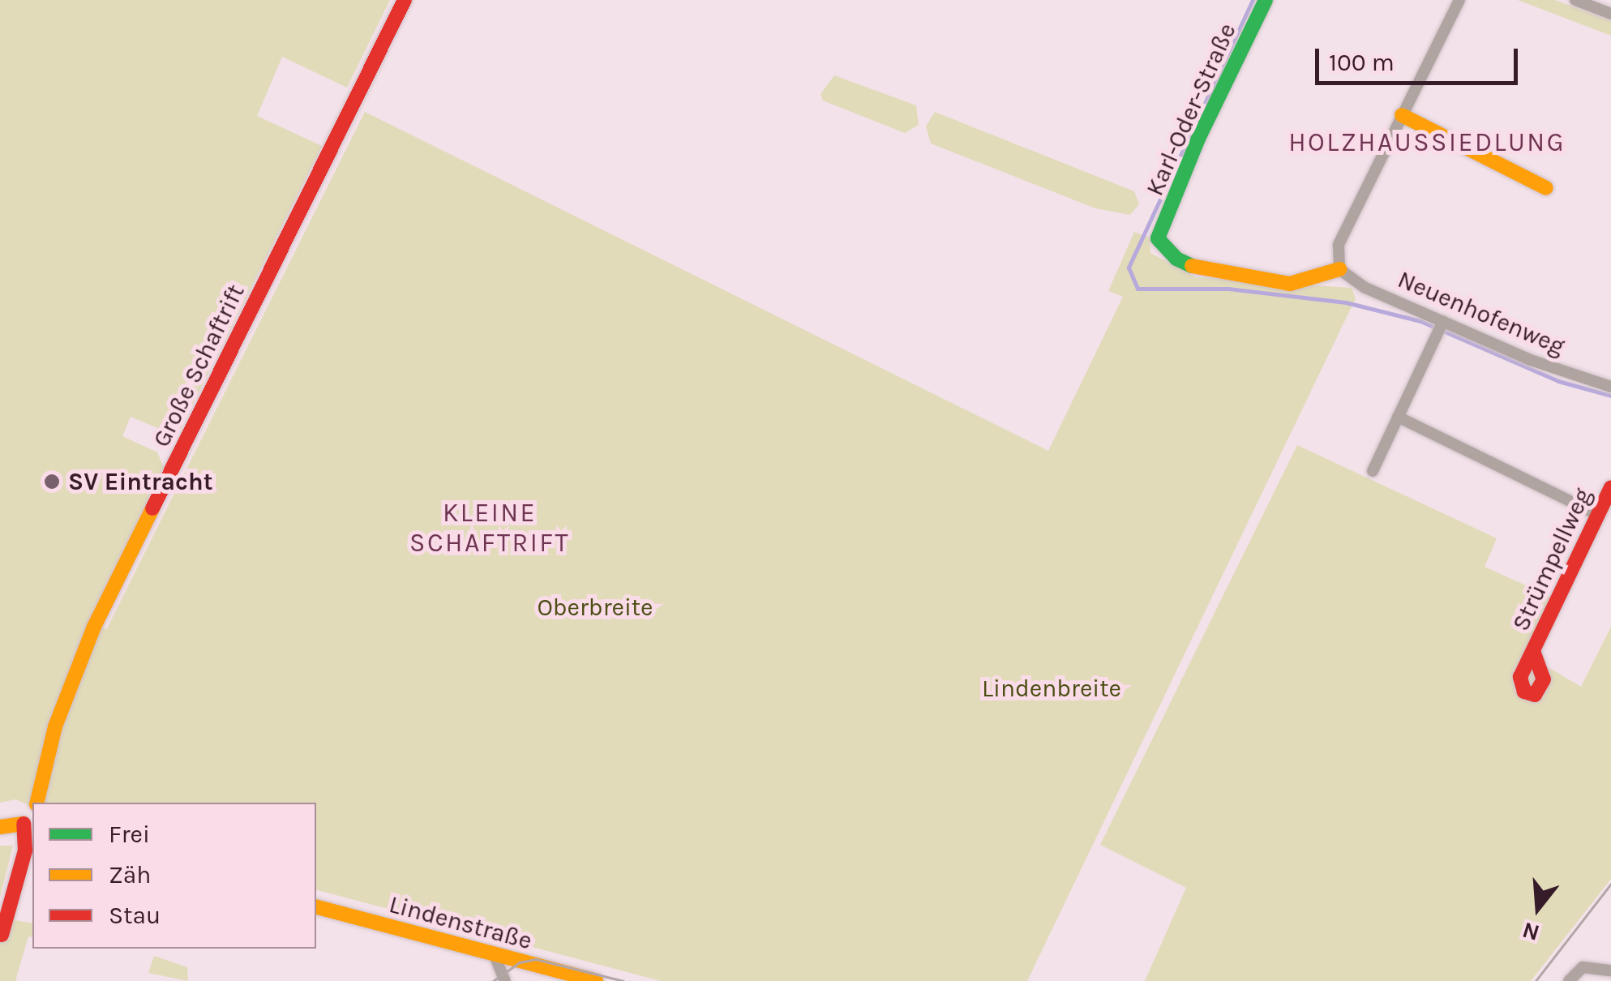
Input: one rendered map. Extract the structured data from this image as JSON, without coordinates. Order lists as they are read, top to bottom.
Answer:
{
  "streets": {
    "street": [
      "Karl-Oder-Straße",
      "Neuenhofenweg",
      "Große Schaftrift",
      "Strümpellweg",
      "Lindenstraße"
    ]
  },
  "crossings": [
    ["Karl-Oder-Straße", "Neuenhofenweg"]
  ],
  "districts": ["HOLZHAUSSIEDLUNG", "KLEINE SCHAFTRIFT"],
  "parks": ["Oberbreite", "Lindenbreite"],
  "places": ["SV Eintracht"],
  "legend": ["Frei", "Zäh", "Stau"],
  "scale_bar": "100 m",
  "north": "bottom"
}
